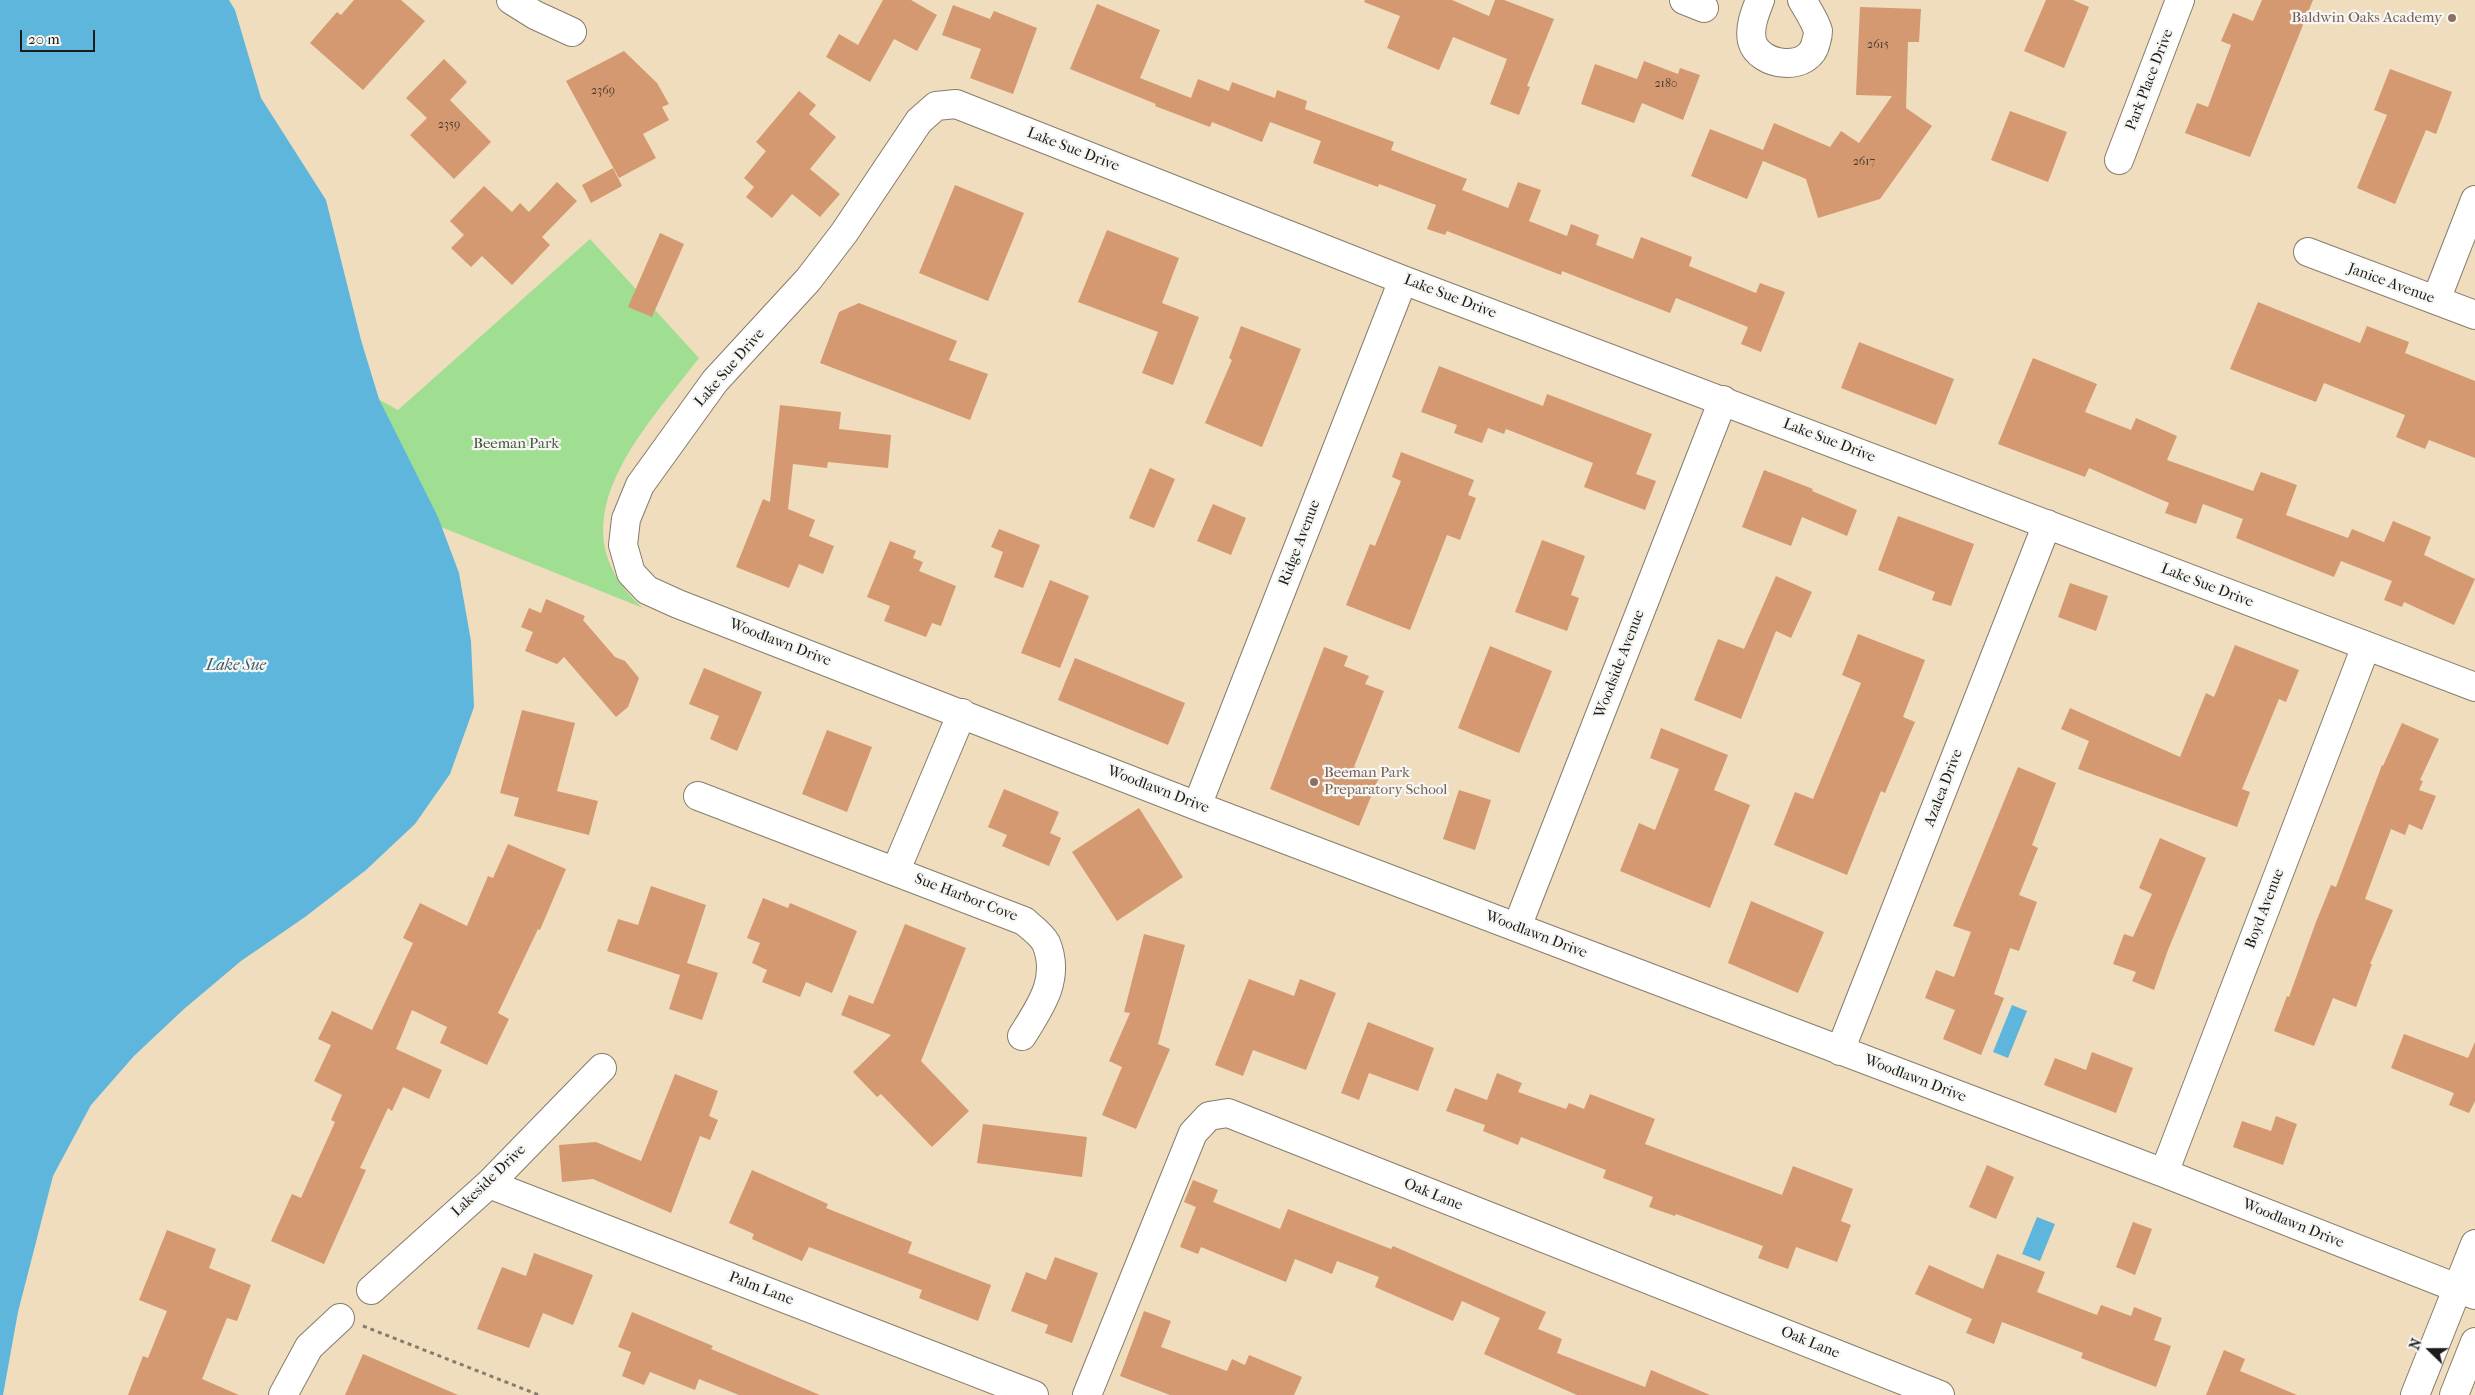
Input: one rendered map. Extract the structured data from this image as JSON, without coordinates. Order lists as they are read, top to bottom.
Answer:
{
  "streets": {
    "street": [
      "Park Place Drive",
      "Lake Sue Drive",
      "Janice Avenue",
      "Ridge Avenue",
      "Woodlawn Drive",
      "Woodside Avenue",
      "Azalea Drive",
      "Sue Harbor Cove",
      "Boyd Avenue",
      "Lakeside Drive",
      "Oak Lane",
      "Palm Lane"
    ]
  },
  "crossings": [
    ["Lake Sue Drive", "Ridge Avenue"],
    ["Lake Sue Drive", "Woodlawn Drive"],
    ["Lake Sue Drive", "Woodside Avenue"],
    ["Lake Sue Drive", "Azalea Drive"],
    ["Lake Sue Drive", "Boyd Avenue"],
    ["Ridge Avenue", "Woodlawn Drive"],
    ["Woodlawn Drive", "Woodside Avenue"],
    ["Woodlawn Drive", "Azalea Drive"],
    ["Woodlawn Drive", "Sue Harbor Cove"],
    ["Woodlawn Drive", "Boyd Avenue"],
    ["Lakeside Drive", "Palm Lane"]
  ],
  "water": ["Lake Sue"],
  "parks": ["Beeman Park"],
  "places": ["Baldwin Oaks Academy", "Beeman Park Preparatory School"],
  "house_numbers": [
    "2615",
    "2180",
    "2369",
    "2359",
    "2617"
  ],
  "scale_bar": "20 m",
  "north": "left"
}
